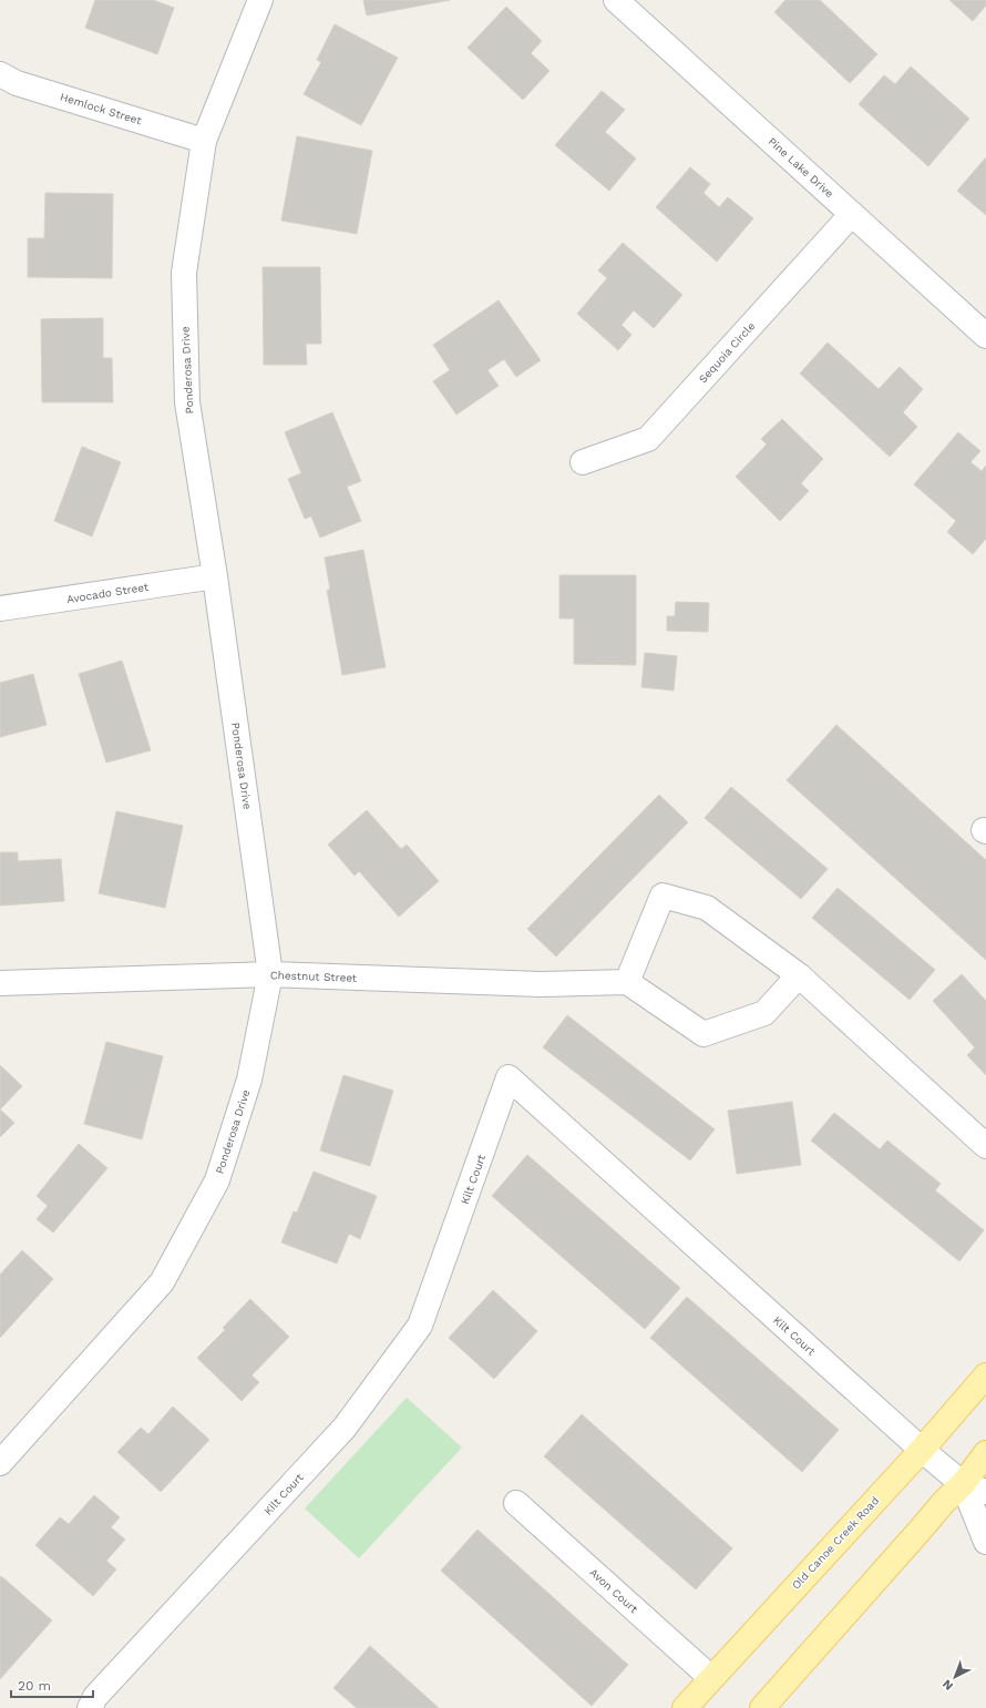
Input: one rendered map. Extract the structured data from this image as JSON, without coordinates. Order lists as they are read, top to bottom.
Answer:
{
  "streets": {
    "main road": ["Old Canoe Creek Road"],
    "street": [
      "Hemlock Street",
      "Pine Lake Drive",
      "Sequoia Circle",
      "Ponderosa Drive",
      "Avocado Street",
      "Chestnut Street",
      "Kilt Court",
      "Avon Court"
    ]
  },
  "crossings": [
    ["Hemlock Street", "Ponderosa Drive"],
    ["Pine Lake Drive", "Sequoia Circle"],
    ["Ponderosa Drive", "Avocado Street"],
    ["Ponderosa Drive", "Chestnut Street"],
    ["Kilt Court", "Old Canoe Creek Road"],
    ["Old Canoe Creek Road", "Avon Court"]
  ],
  "scale_bar": "20 m",
  "north": "bottom left"
}
